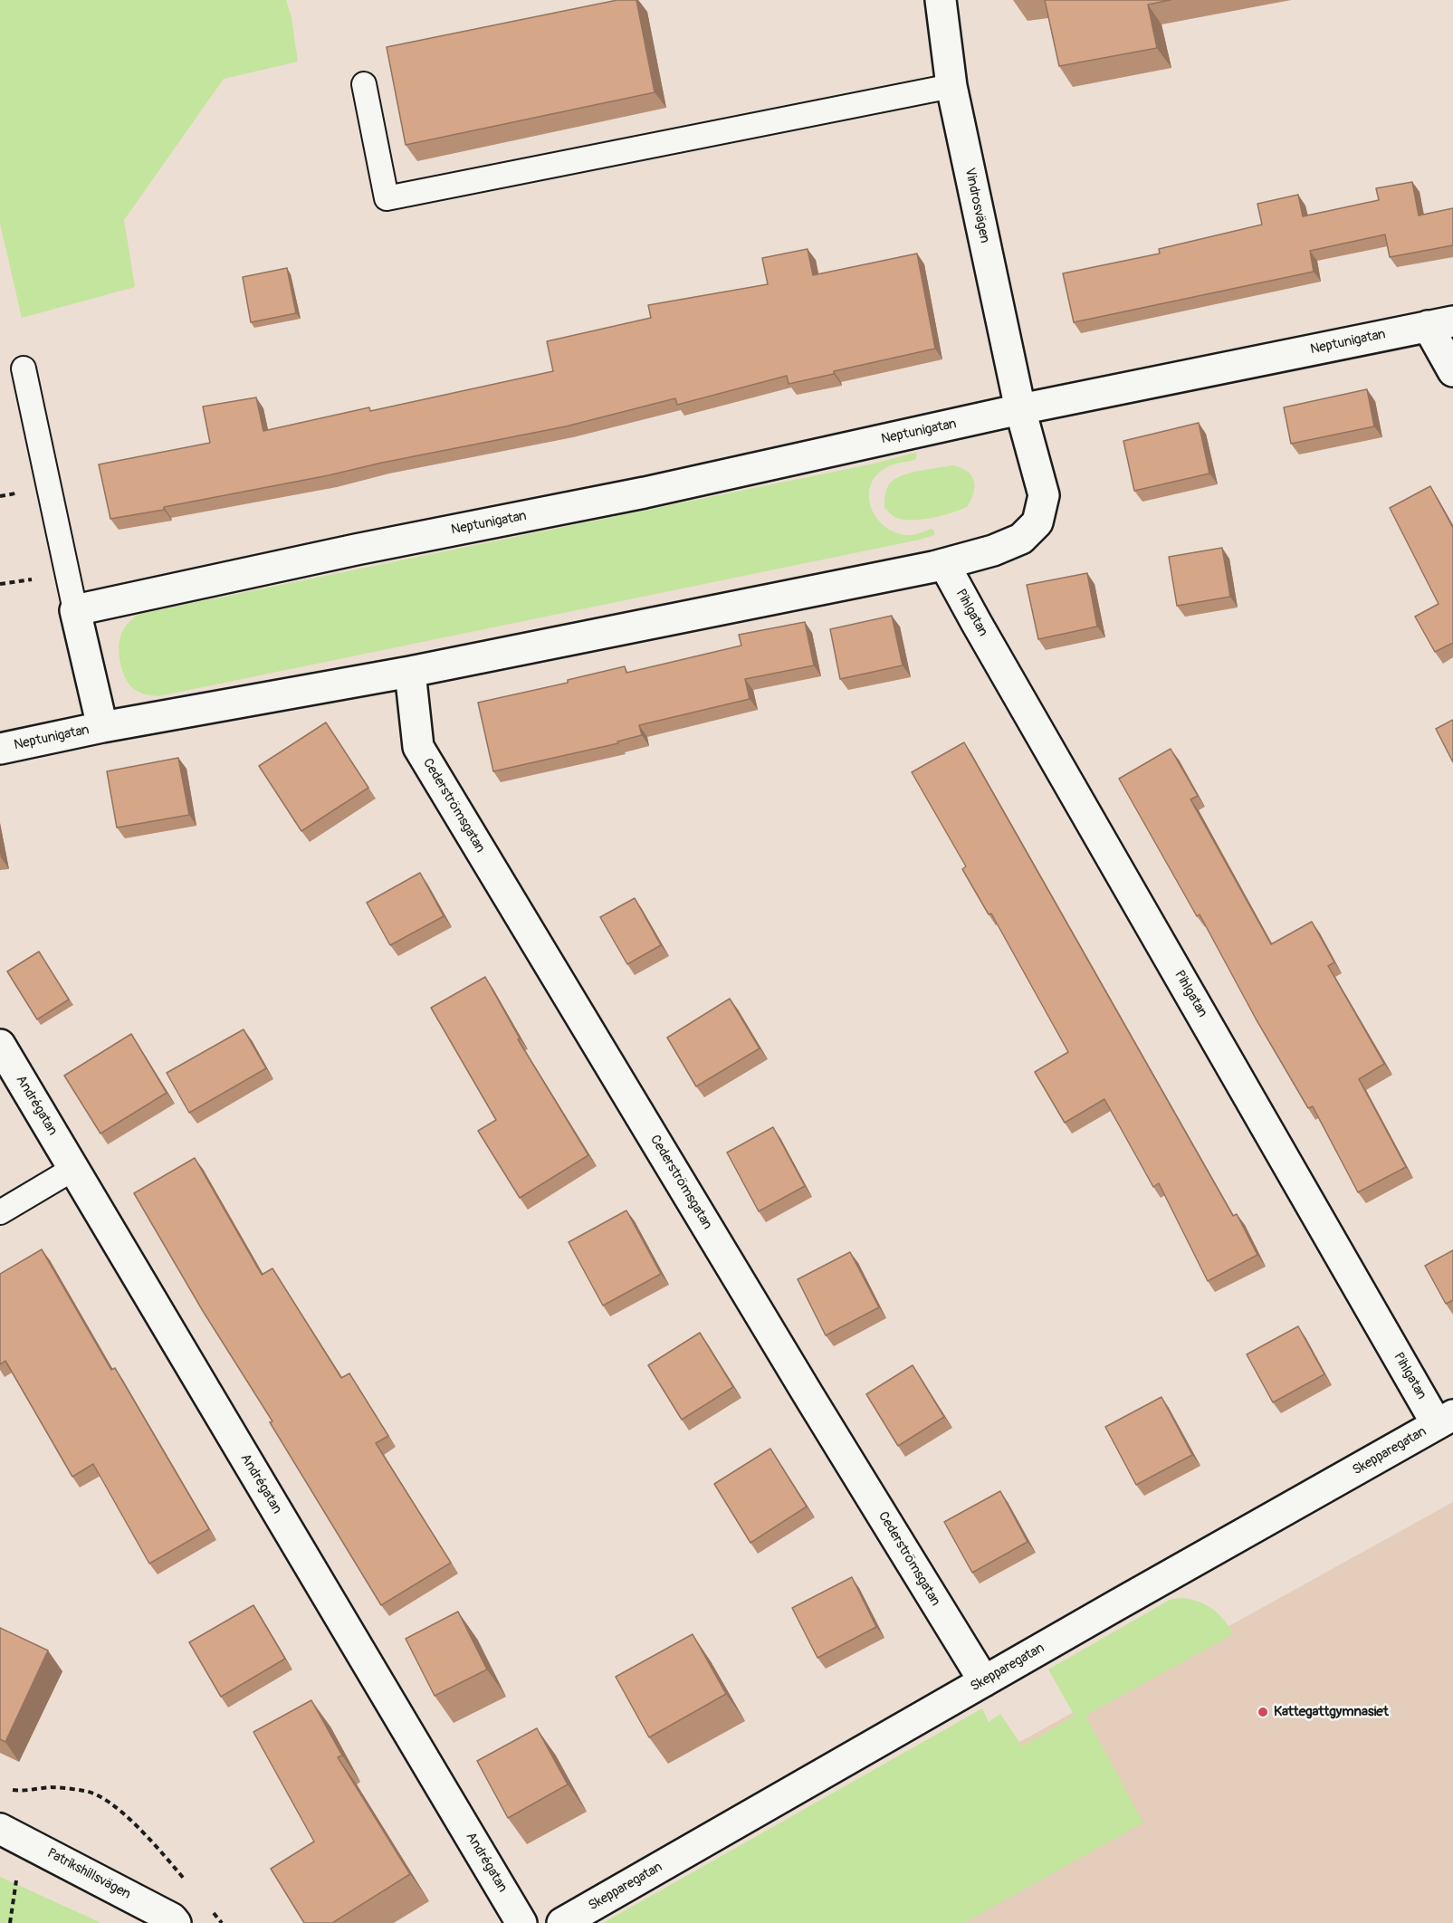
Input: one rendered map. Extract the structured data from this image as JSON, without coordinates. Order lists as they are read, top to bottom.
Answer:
{
  "streets": {
    "street": [
      "Vindrosvägen",
      "Neptunigatan",
      "Pihlgatan",
      "Cederströmsgatan",
      "Andrégatan",
      "Skepparegatan",
      "Patrikshillsvägen"
    ]
  },
  "crossings": [
    ["Vindrosvägen", "Neptunigatan"],
    ["Neptunigatan", "Pihlgatan"],
    ["Neptunigatan", "Cederströmsgatan"],
    ["Pihlgatan", "Skepparegatan"],
    ["Cederströmsgatan", "Skepparegatan"]
  ],
  "places": ["Kattegattgymnasiet"]
}
